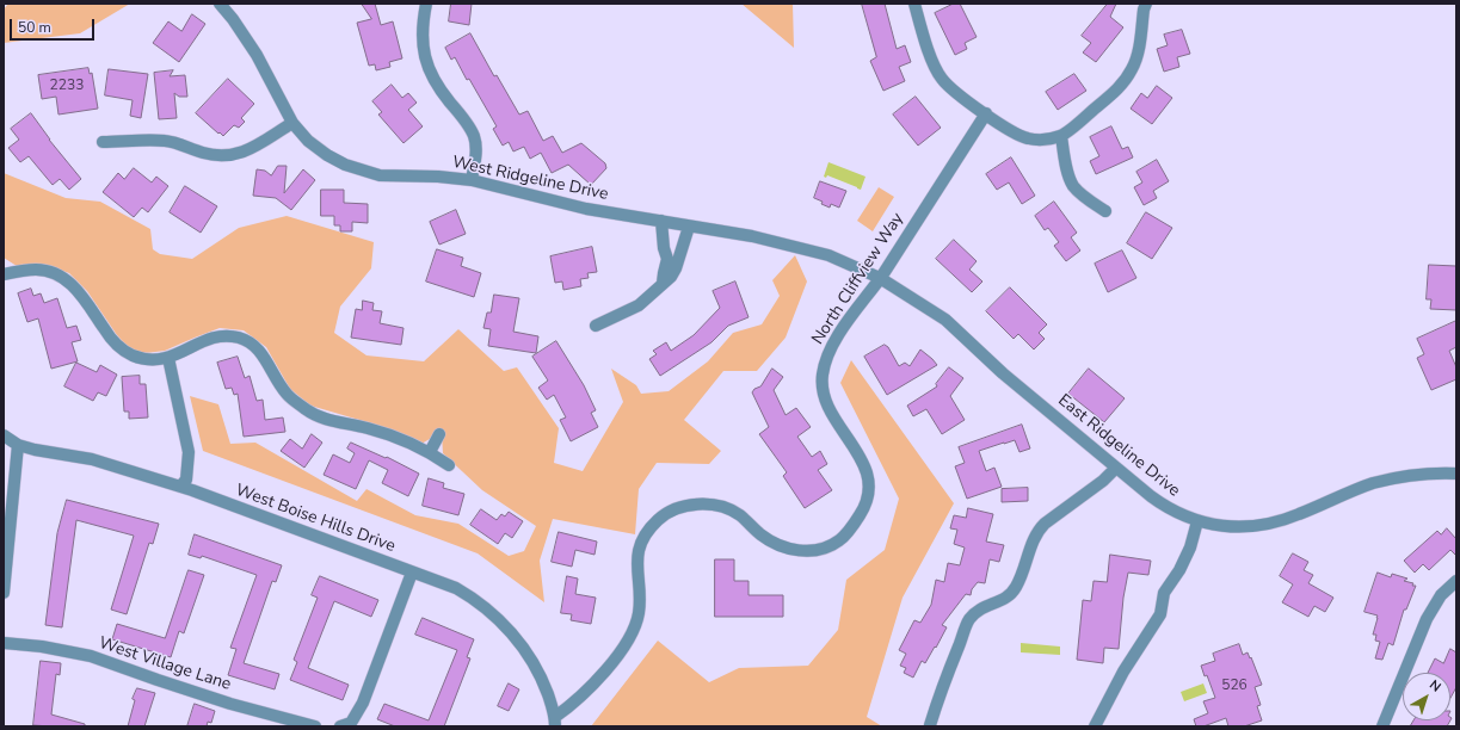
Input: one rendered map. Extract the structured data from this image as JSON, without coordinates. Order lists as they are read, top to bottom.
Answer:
{
  "streets": {
    "street": [
      "West Ridgeline Drive",
      "North Cliffview Way",
      "East Ridgeline Drive",
      "West Boise Hills Drive",
      "West Village Lane"
    ]
  },
  "crossings": [
    ["West Ridgeline Drive", "North Cliffview Way"],
    ["West Ridgeline Drive", "East Ridgeline Drive"],
    ["North Cliffview Way", "East Ridgeline Drive"],
    ["North Cliffview Way", "West Boise Hills Drive"]
  ],
  "house_numbers": ["2233", "526"],
  "scale_bar": "50 m",
  "north": "top right"
}
